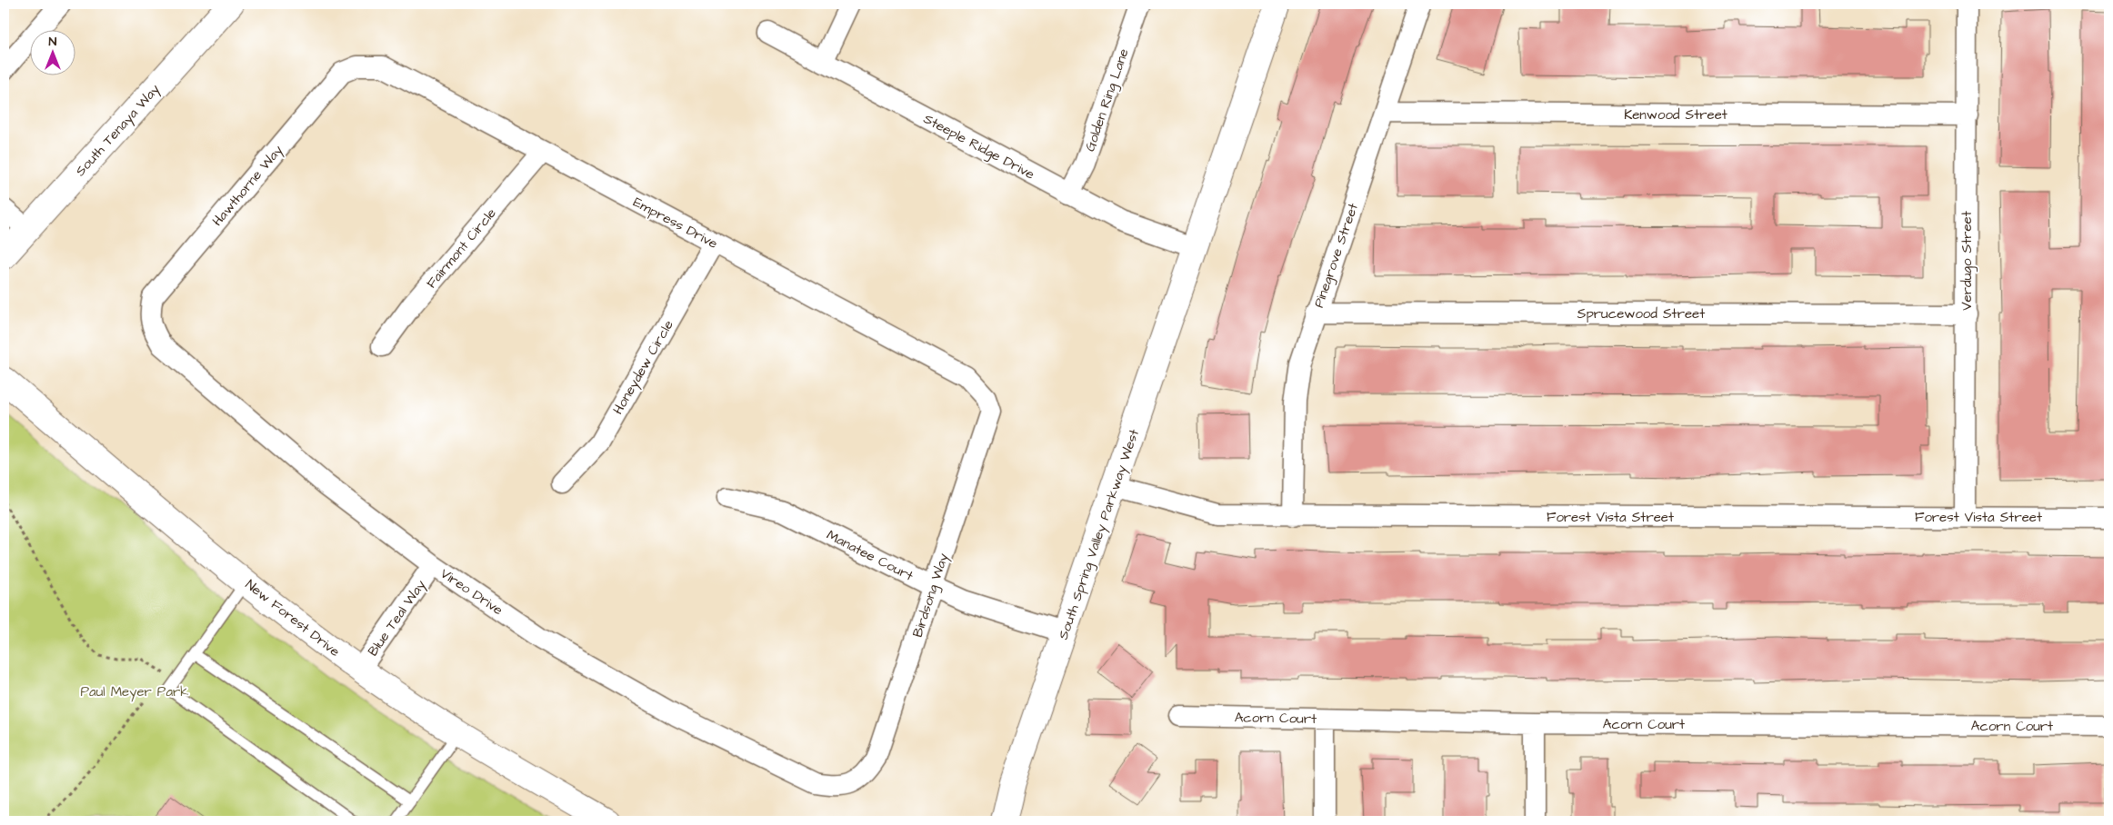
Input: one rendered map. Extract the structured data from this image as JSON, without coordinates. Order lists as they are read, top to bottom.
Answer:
{
  "streets": {
    "street": [
      "Golden Ring Lane",
      "Kenwood Street",
      "South Tenaya Way",
      "Steeple Ridge Drive",
      "Hawthorne Way",
      "Empress Drive",
      "Fairmont Circle",
      "Pinegrove Street",
      "Verdugo Street",
      "Sprucewood Street",
      "Honeydew Circle",
      "Forest Vista Street",
      "South Spring Valley Parkway West",
      "Manatee Court",
      "Vireo Drive",
      "Birdsong Way",
      "New Forest Drive",
      "Blue Teal Way",
      "Acorn Court"
    ]
  },
  "crossings": [
    ["Golden Ring Lane", "Steeple Ridge Drive"],
    ["Kenwood Street", "Pinegrove Street"],
    ["Kenwood Street", "Verdugo Street"],
    ["Steeple Ridge Drive", "South Spring Valley Parkway West"],
    ["Hawthorne Way", "Empress Drive"],
    ["Hawthorne Way", "Vireo Drive"],
    ["Empress Drive", "Fairmont Circle"],
    ["Empress Drive", "Honeydew Circle"],
    ["Empress Drive", "Birdsong Way"],
    ["Pinegrove Street", "Sprucewood Street"],
    ["Pinegrove Street", "Forest Vista Street"],
    ["Verdugo Street", "Sprucewood Street"],
    ["Verdugo Street", "Forest Vista Street"],
    ["Forest Vista Street", "South Spring Valley Parkway West"],
    ["South Spring Valley Parkway West", "Manatee Court"],
    ["Manatee Court", "Birdsong Way"],
    ["Vireo Drive", "Birdsong Way"],
    ["Vireo Drive", "Blue Teal Way"],
    ["New Forest Drive", "Blue Teal Way"]
  ],
  "parks": ["Paul Meyer Park"],
  "north": "top"
}
